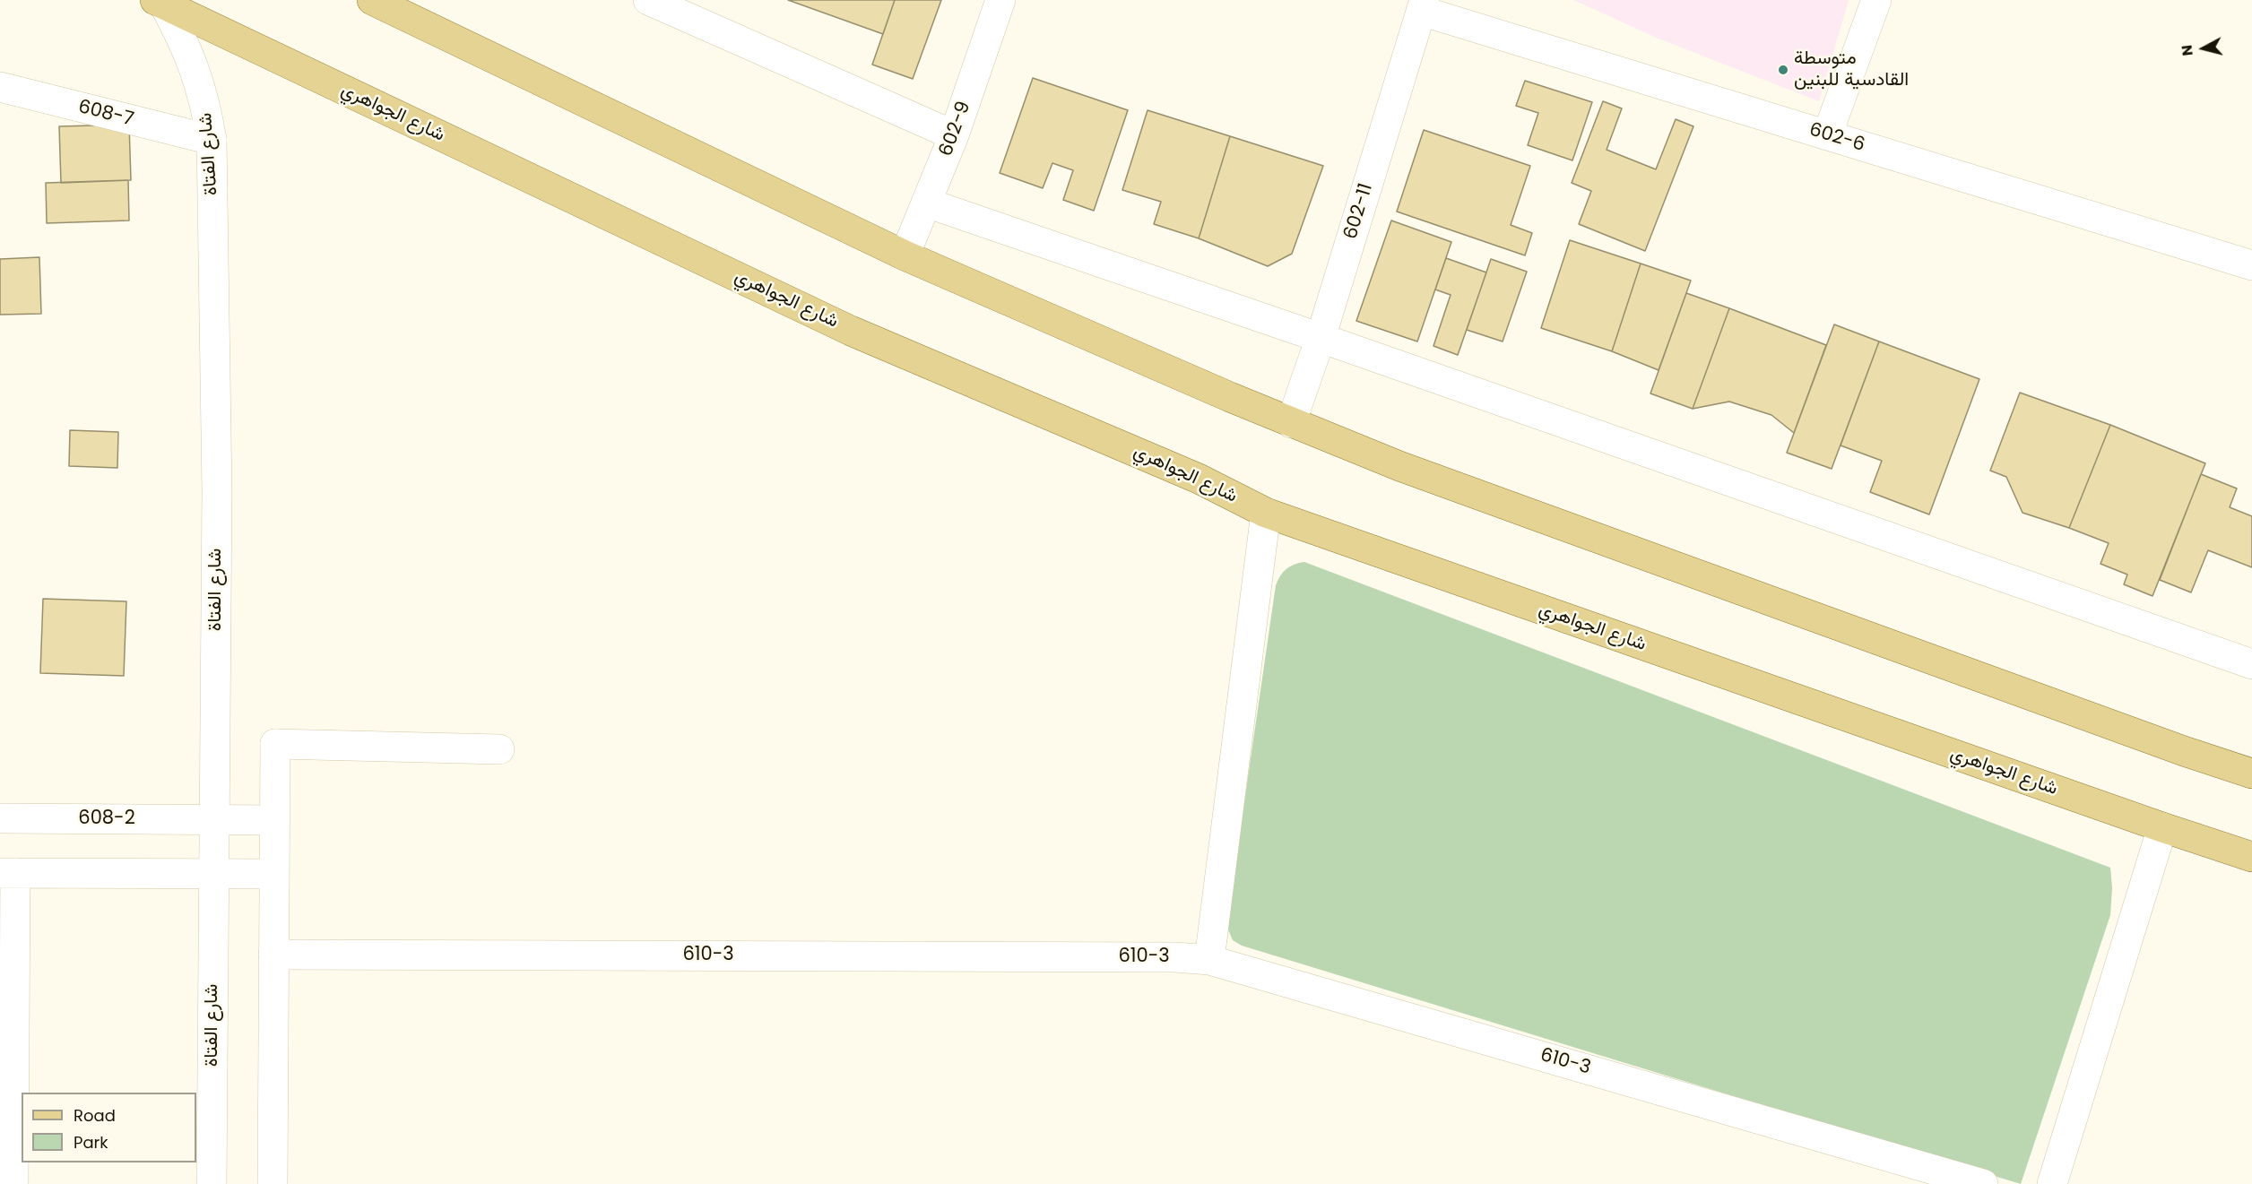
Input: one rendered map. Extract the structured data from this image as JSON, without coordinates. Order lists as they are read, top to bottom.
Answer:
{
  "streets": {
    "main road": ["شارع الجواهري"],
    "street": [
      "608-7",
      "602-9",
      "602-6",
      "شارع الفتاة",
      "602-11",
      "608-2",
      "610-3"
    ]
  },
  "crossings": [
    ["شارع الجواهري", "شارع الفتاة"],
    ["608-7", "شارع الفتاة"],
    ["602-6", "602-11"],
    ["شارع الفتاة", "608-2"]
  ],
  "places": ["متوسطة القادسية للبنين"],
  "legend": ["Road", "Park"],
  "north": "left"
}
